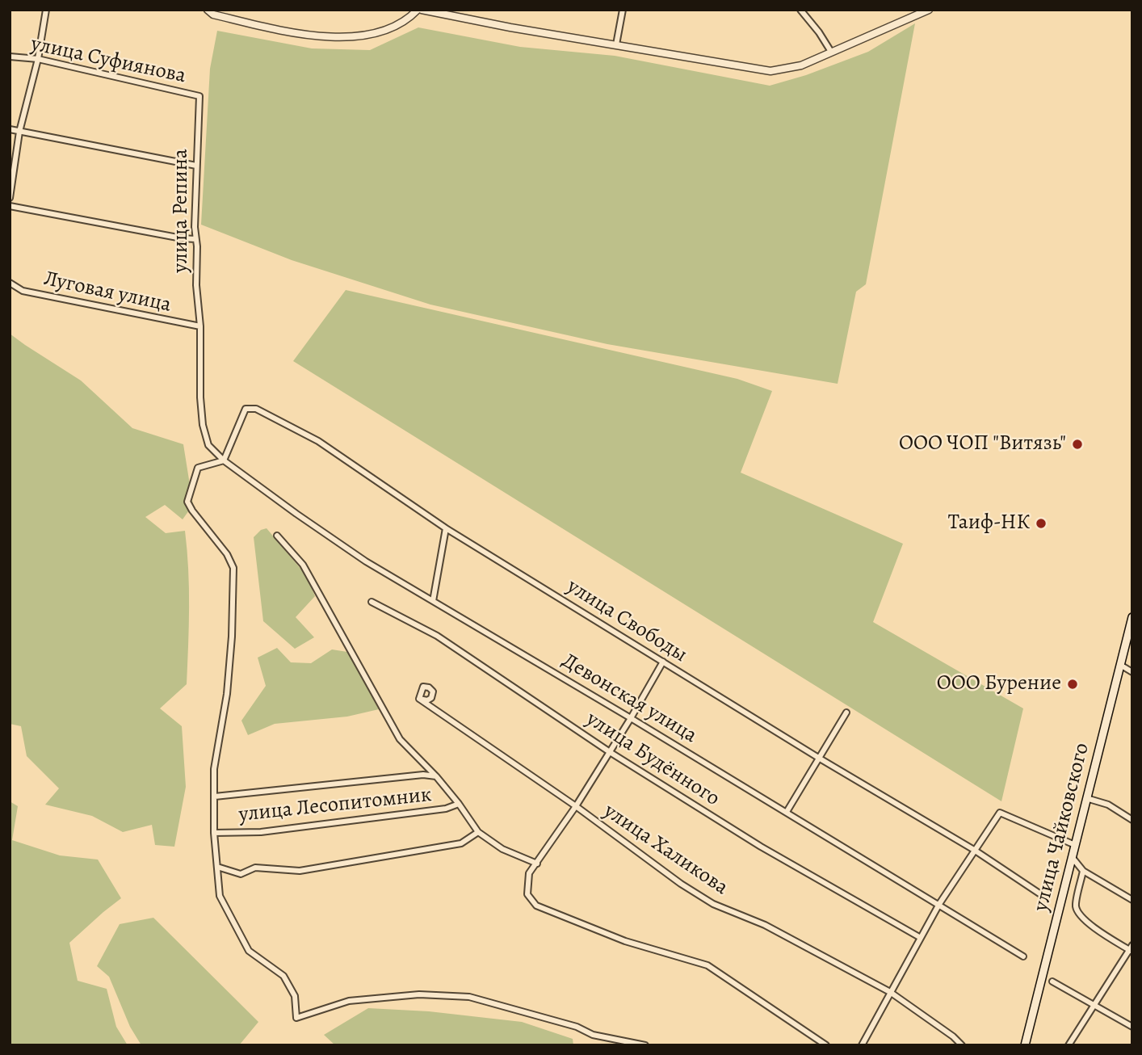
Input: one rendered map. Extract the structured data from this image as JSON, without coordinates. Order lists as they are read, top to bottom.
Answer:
{
  "streets": {
    "main road": ["улица Чайковского"],
    "street": [
      "улица Суфиянова",
      "улица Репина",
      "Луговая улица",
      "улица Свободы",
      "Девонская улица",
      "улица Будённого",
      "улица Лесопитомник",
      "улица Халикова"
    ]
  },
  "crossings": [
    ["улица Суфиянова", "улица Репина"],
    ["улица Репина", "Луговая улица"],
    ["улица Репина", "улица Свободы"],
    ["улица Репина", "Девонская улица"],
    ["улица Свободы", "Девонская улица"]
  ],
  "places": ["ООО ЧОП \"Витязь\"", "Таиф-НК", "ООО Бурение"]
}
